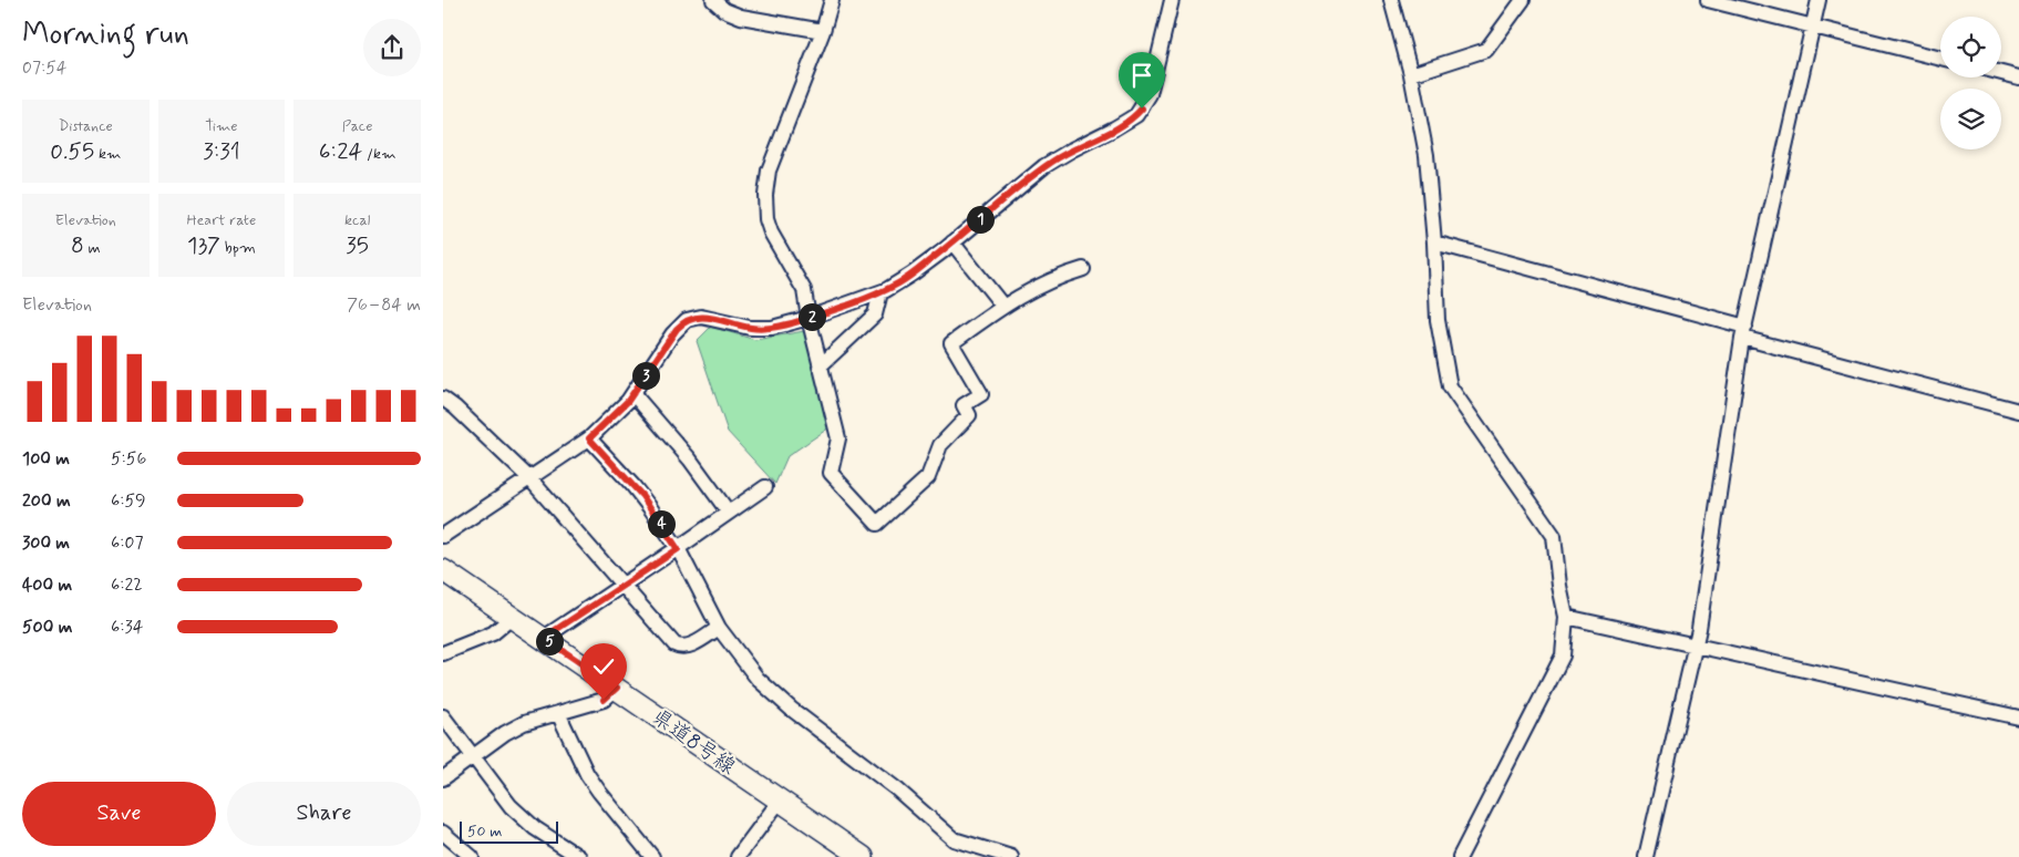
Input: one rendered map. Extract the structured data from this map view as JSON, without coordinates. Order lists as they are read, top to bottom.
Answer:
{
  "streets": {
    "main road": ["県道8号線"]
  },
  "scale_bar": "50 m",
  "page": {
    "heading": ["Morning run", "07:54"],
    "stats": [
      ["Distance", "0.55 km"],
      ["Time", "3:31"],
      ["Pace", "6:24 /km"],
      ["Elevation", "8 m"],
      ["Heart rate", "137 bpm"],
      ["kcal", "35"]
    ],
    "pins": [
      "1",
      "2",
      "3",
      "4",
      "5"
    ],
    "chart": ["Elevation", "76–84 m"],
    "list": [
      {
        "name": "100 m",
        "note": "5:56"
      },
      {
        "name": "200 m",
        "note": "6:59"
      },
      {
        "name": "300 m",
        "note": "6:07"
      },
      {
        "name": "400 m",
        "note": "6:22"
      },
      {
        "name": "500 m",
        "note": "6:34"
      }
    ],
    "buttons": ["Save", "Share"],
    "scale": "50 m"
  }
}
